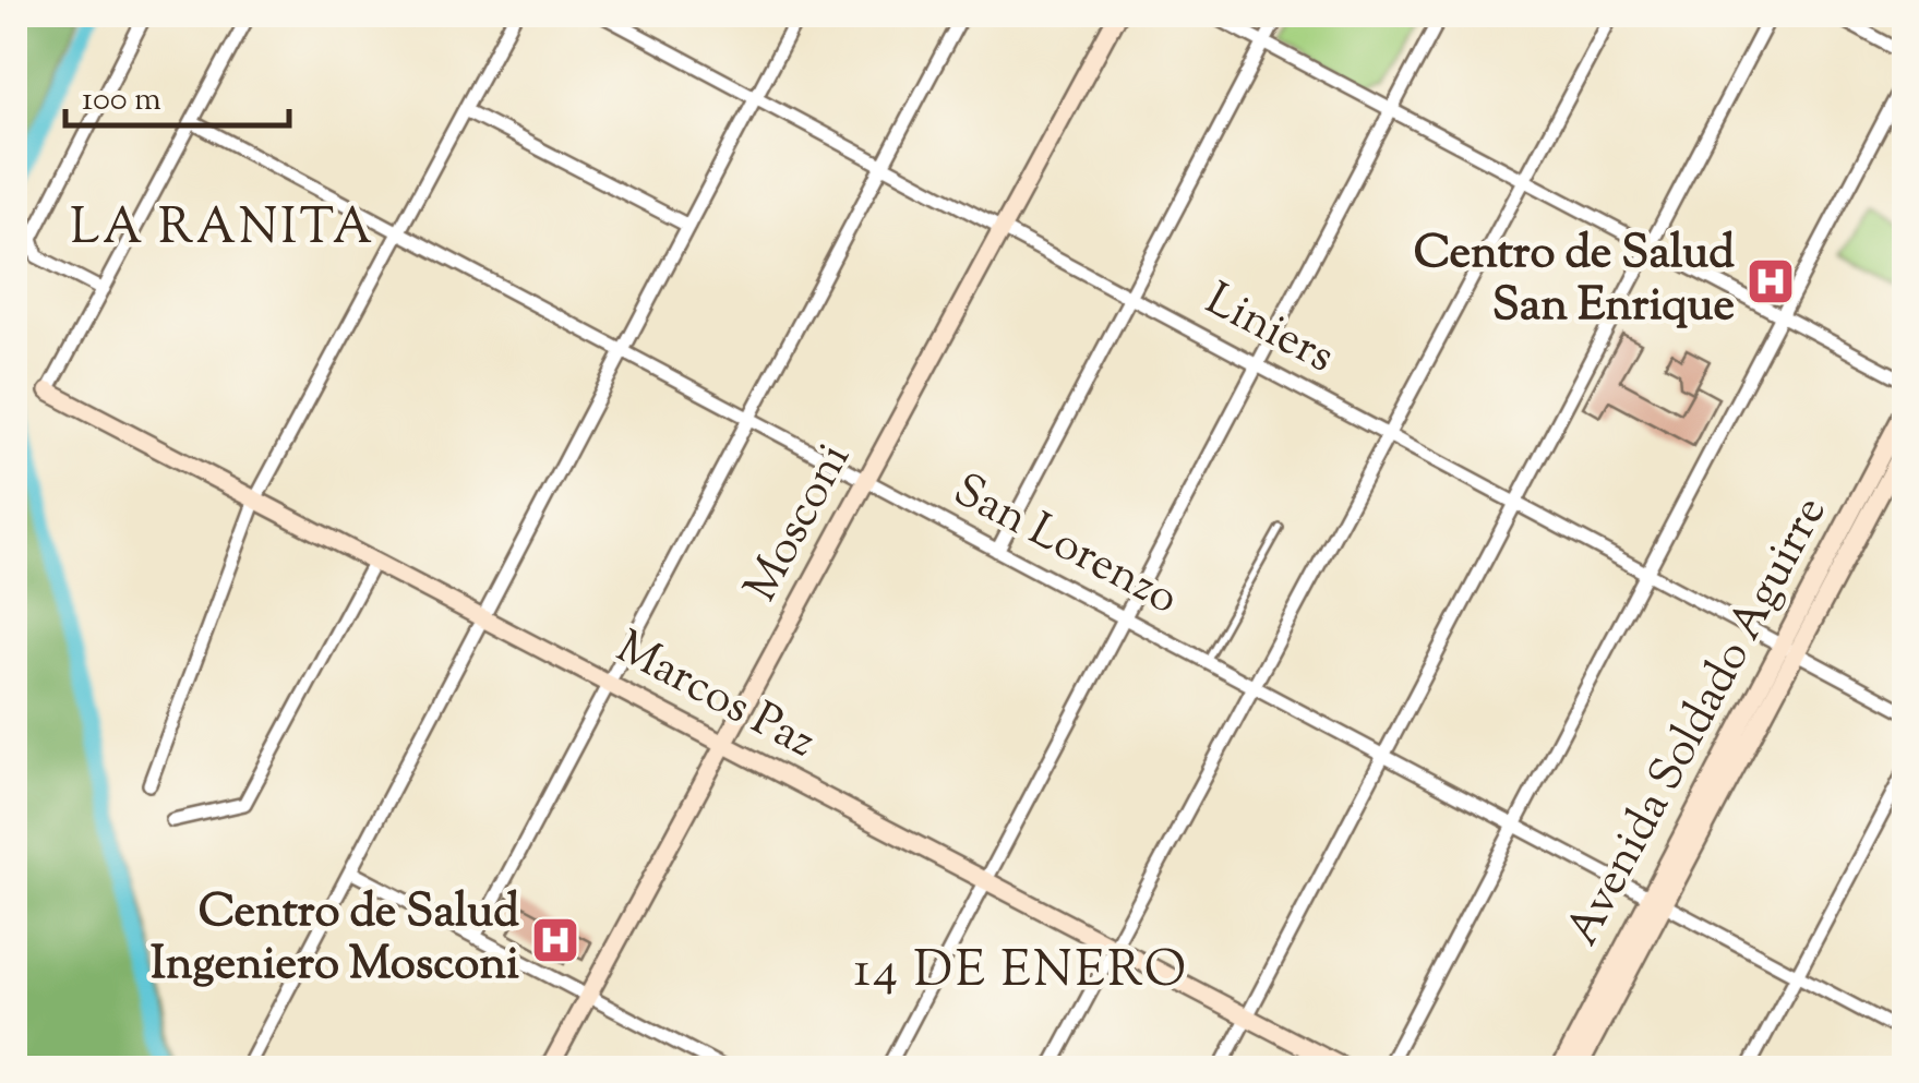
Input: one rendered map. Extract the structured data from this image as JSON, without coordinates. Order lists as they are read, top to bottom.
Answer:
{
  "streets": {
    "street": [
      "Liniers",
      "Mosconi",
      "San Lorenzo",
      "Marcos Paz",
      "Avenida Soldado Aguirre"
    ]
  },
  "crossings": [
    ["Liniers", "Mosconi"],
    ["Liniers", "Avenida Soldado Aguirre"],
    ["Mosconi", "San Lorenzo"],
    ["Mosconi", "Marcos Paz"],
    ["San Lorenzo", "Avenida Soldado Aguirre"]
  ],
  "districts": ["LA RANITA", "14 DE ENERO"],
  "places": {
    "hospital": ["Centro de Salud San Enrique", "Centro de Salud Ingeniero Mosconi"]
  },
  "scale_bar": "100 m"
}
